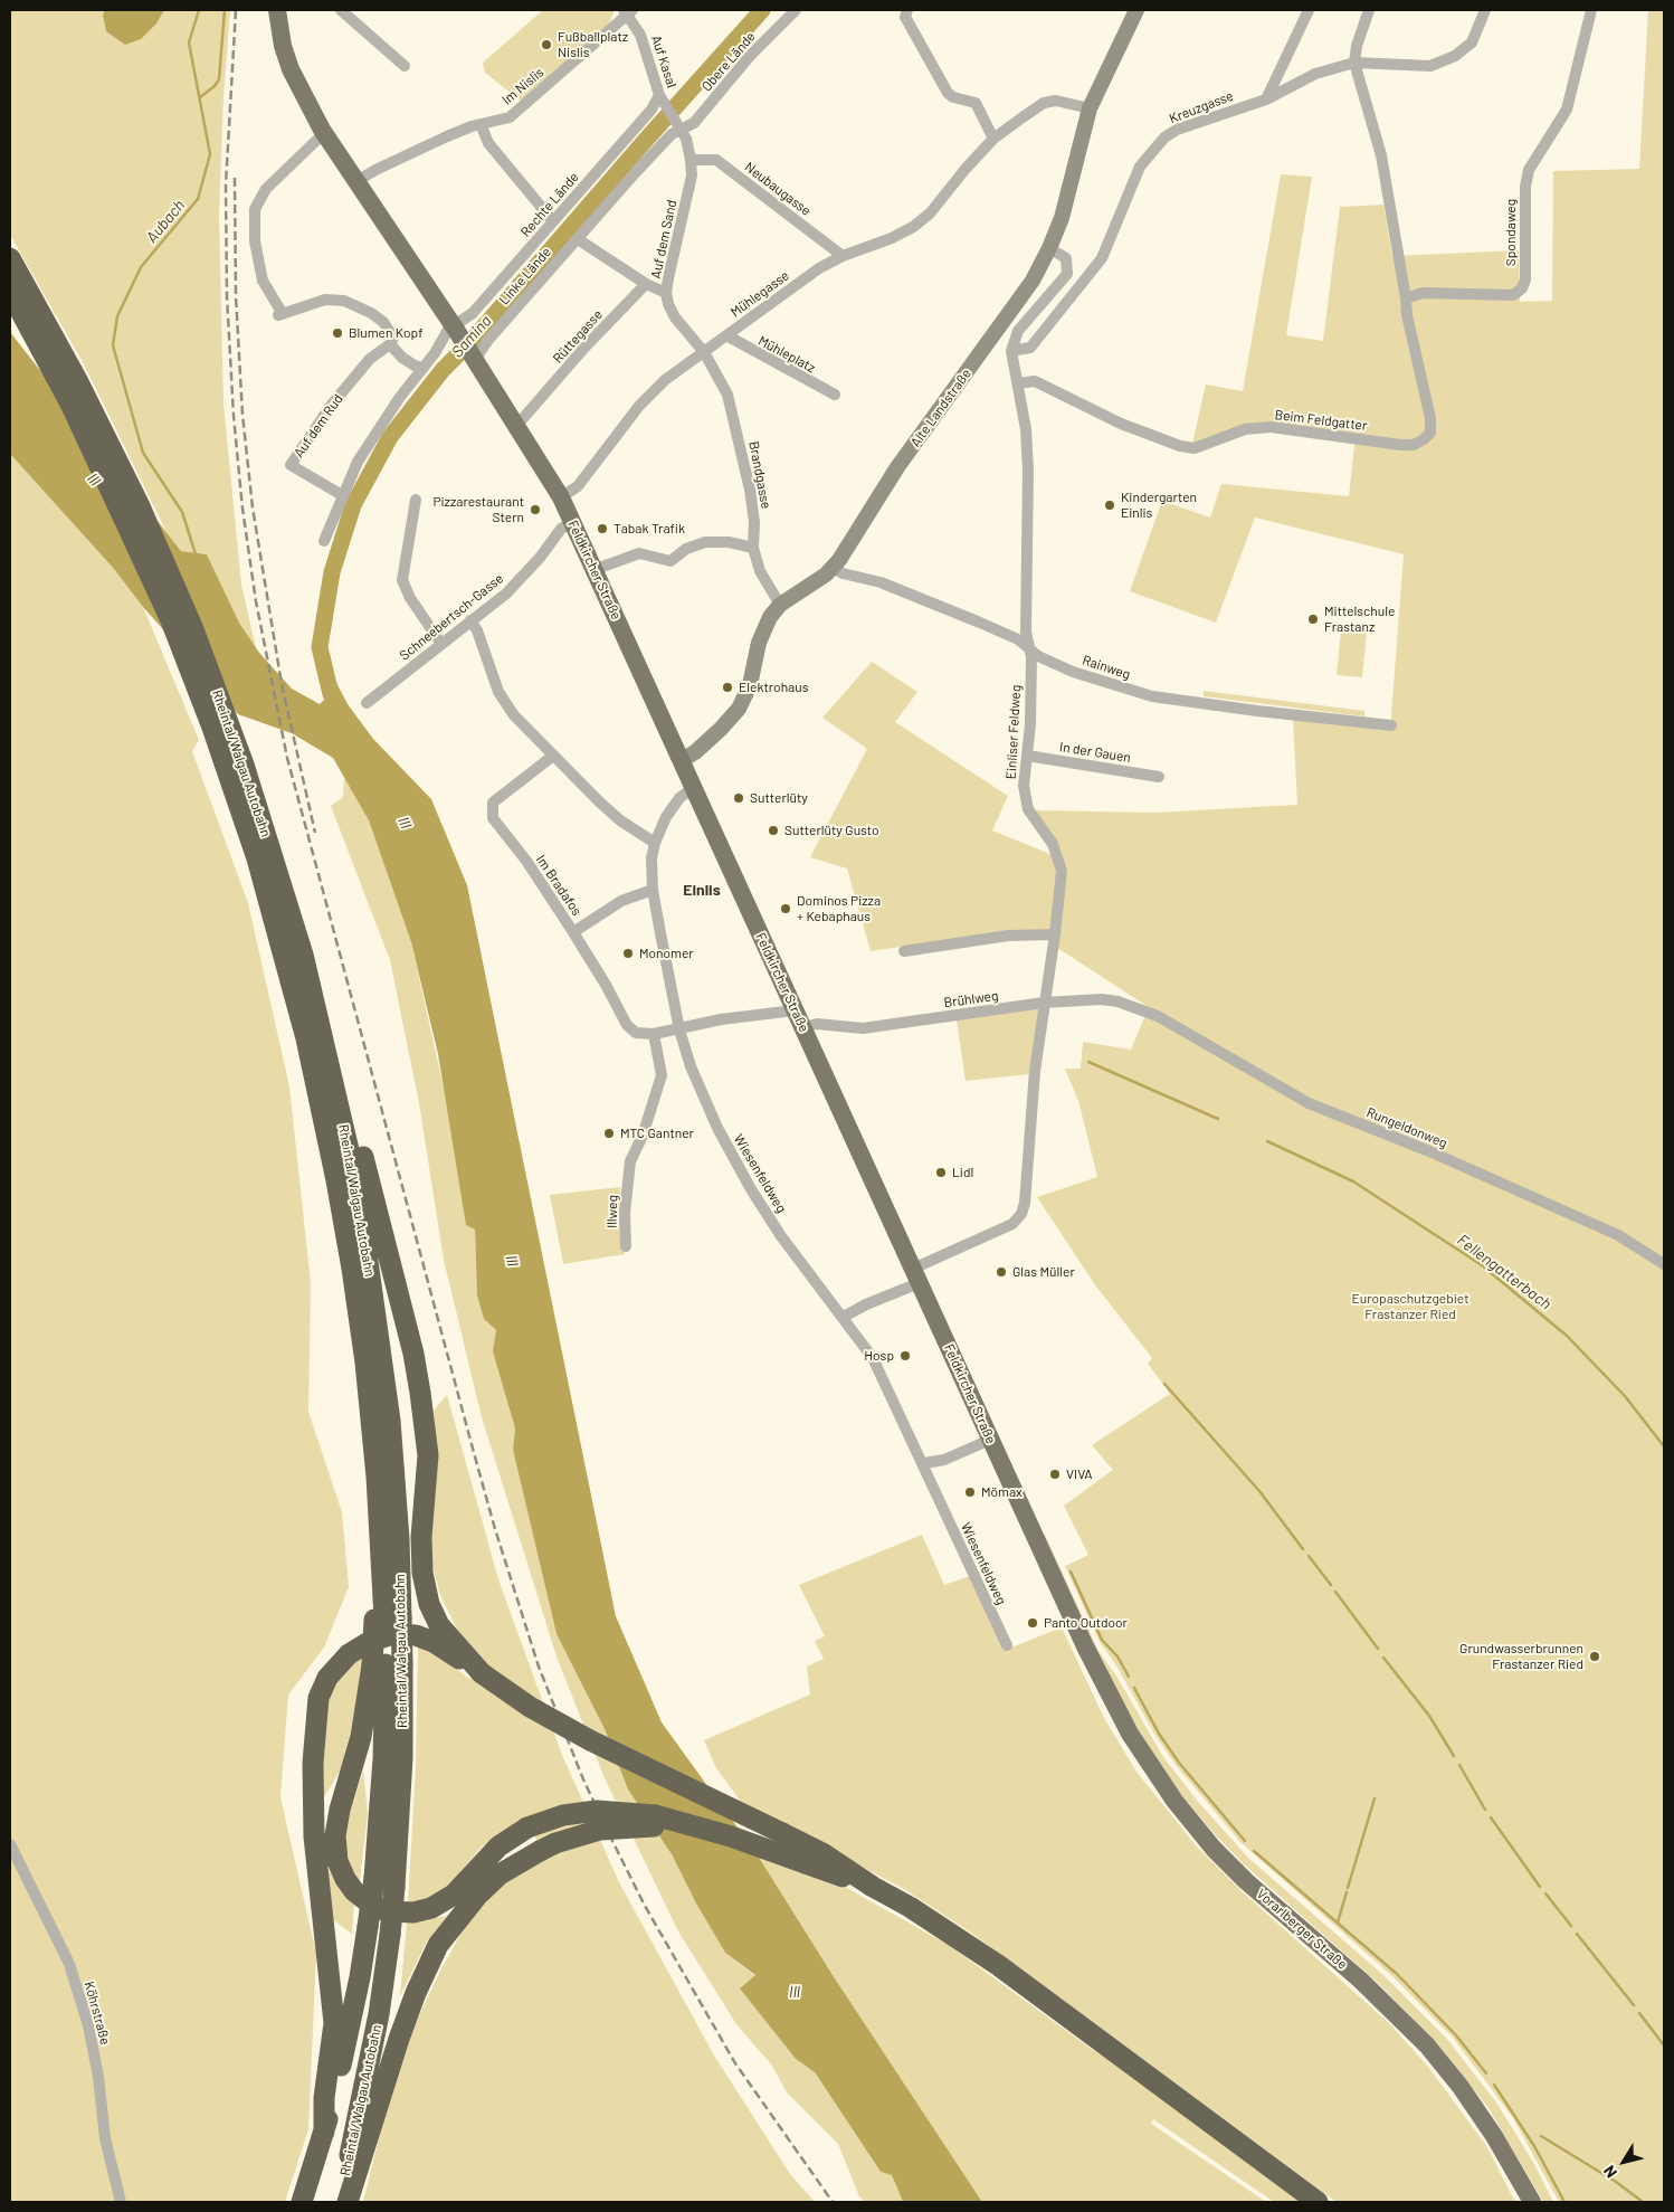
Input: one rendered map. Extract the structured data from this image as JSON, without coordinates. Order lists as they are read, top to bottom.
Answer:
{
  "streets": {
    "highway": ["Rheintal/Walgau Autobahn"],
    "main road": ["Alte Landstraße", "Feldkircher Straße", "Vorarlberger Straße"],
    "street": [
      "Auf Kasal",
      "Obere Lände",
      "Im Nislis",
      "Kreuzgasse",
      "Neubaugasse",
      "Rechte Lände",
      "Spondaweg",
      "Auf dem Sand",
      "Linke Lände",
      "Mühlegasse",
      "Rüttegasse",
      "Mühleplatz",
      "Beim Feldgatter",
      "Auf dem Rud",
      "Brandgasse",
      "Schneebertsch-Gasse",
      "Rainweg",
      "Einliser Feldweg",
      "In der Gauen",
      "Im Bradafos",
      "Brühlweg",
      "Rungeldonweg",
      "Wiesenfeldweg",
      "Illweg",
      "Köhrstraße"
    ]
  },
  "crossings": [
    ["Auf Kasal", "Obere Lände"],
    ["Auf Kasal", "Im Nislis"],
    ["Auf Kasal", "Rechte Lände"],
    ["Auf Kasal", "Auf dem Sand"],
    ["Auf Kasal", "Linke Lände"],
    ["Obere Lände", "Auf dem Sand"],
    ["Obere Lände", "Linke Lände"],
    ["Kreuzgasse", "Einliser Feldweg"],
    ["Neubaugasse", "Auf dem Sand"],
    ["Neubaugasse", "Mühlegasse"],
    ["Rechte Lände", "Feldkircher Straße"],
    ["Spondaweg", "Beim Feldgatter"],
    ["Auf dem Sand", "Linke Lände"],
    ["Auf dem Sand", "Mühlegasse"],
    ["Auf dem Sand", "Brandgasse"],
    ["Linke Lände", "Feldkircher Straße"],
    ["Mühlegasse", "Mühleplatz"],
    ["Mühlegasse", "Alte Landstraße"],
    ["Mühlegasse", "Brandgasse"],
    ["Mühlegasse", "Feldkircher Straße"],
    ["Rüttegasse", "Feldkircher Straße"],
    ["Alte Landstraße", "Brandgasse"],
    ["Alte Landstraße", "Feldkircher Straße"],
    ["Alte Landstraße", "Rainweg"],
    ["Beim Feldgatter", "Einliser Feldweg"],
    ["Feldkircher Straße", "Schneebertsch-Gasse"],
    ["Feldkircher Straße", "Einliser Feldweg"],
    ["Feldkircher Straße", "Brühlweg"],
    ["Feldkircher Straße", "Wiesenfeldweg"],
    ["Feldkircher Straße", "Vorarlberger Straße"],
    ["Rainweg", "Einliser Feldweg"],
    ["Einliser Feldweg", "In der Gauen"],
    ["Einliser Feldweg", "Brühlweg"],
    ["Im Bradafos", "Wiesenfeldweg"],
    ["Im Bradafos", "Illweg"],
    ["Brühlweg", "Rungeldonweg"]
  ],
  "districts": ["Einlis"],
  "water": [
    "Aubach",
    "Samina",
    "Ill",
    "Fellengatterbach"
  ],
  "parks": ["Europaschutzgebiet Frastanzer Ried"],
  "places": [
    "Fußballplatz Nislis",
    "Blumen Kopf",
    "Kindergarten Einlis",
    "Pizzarestaurant Stern",
    "Tabak Trafik",
    "Mittelschule Frastanz",
    "Elektrohaus",
    "Sutterlüty",
    "Sutterlüty Gusto",
    "Dominos Pizza + Kebaphaus",
    "Monomer",
    "MTC Gantner",
    "Lidl",
    "Glas Müller",
    "Hosp",
    "VIVA",
    "Mömax",
    "Panto Outdoor",
    "Grundwasserbrunnen Frastanzer Ried"
  ],
  "north": "bottom left"
}
